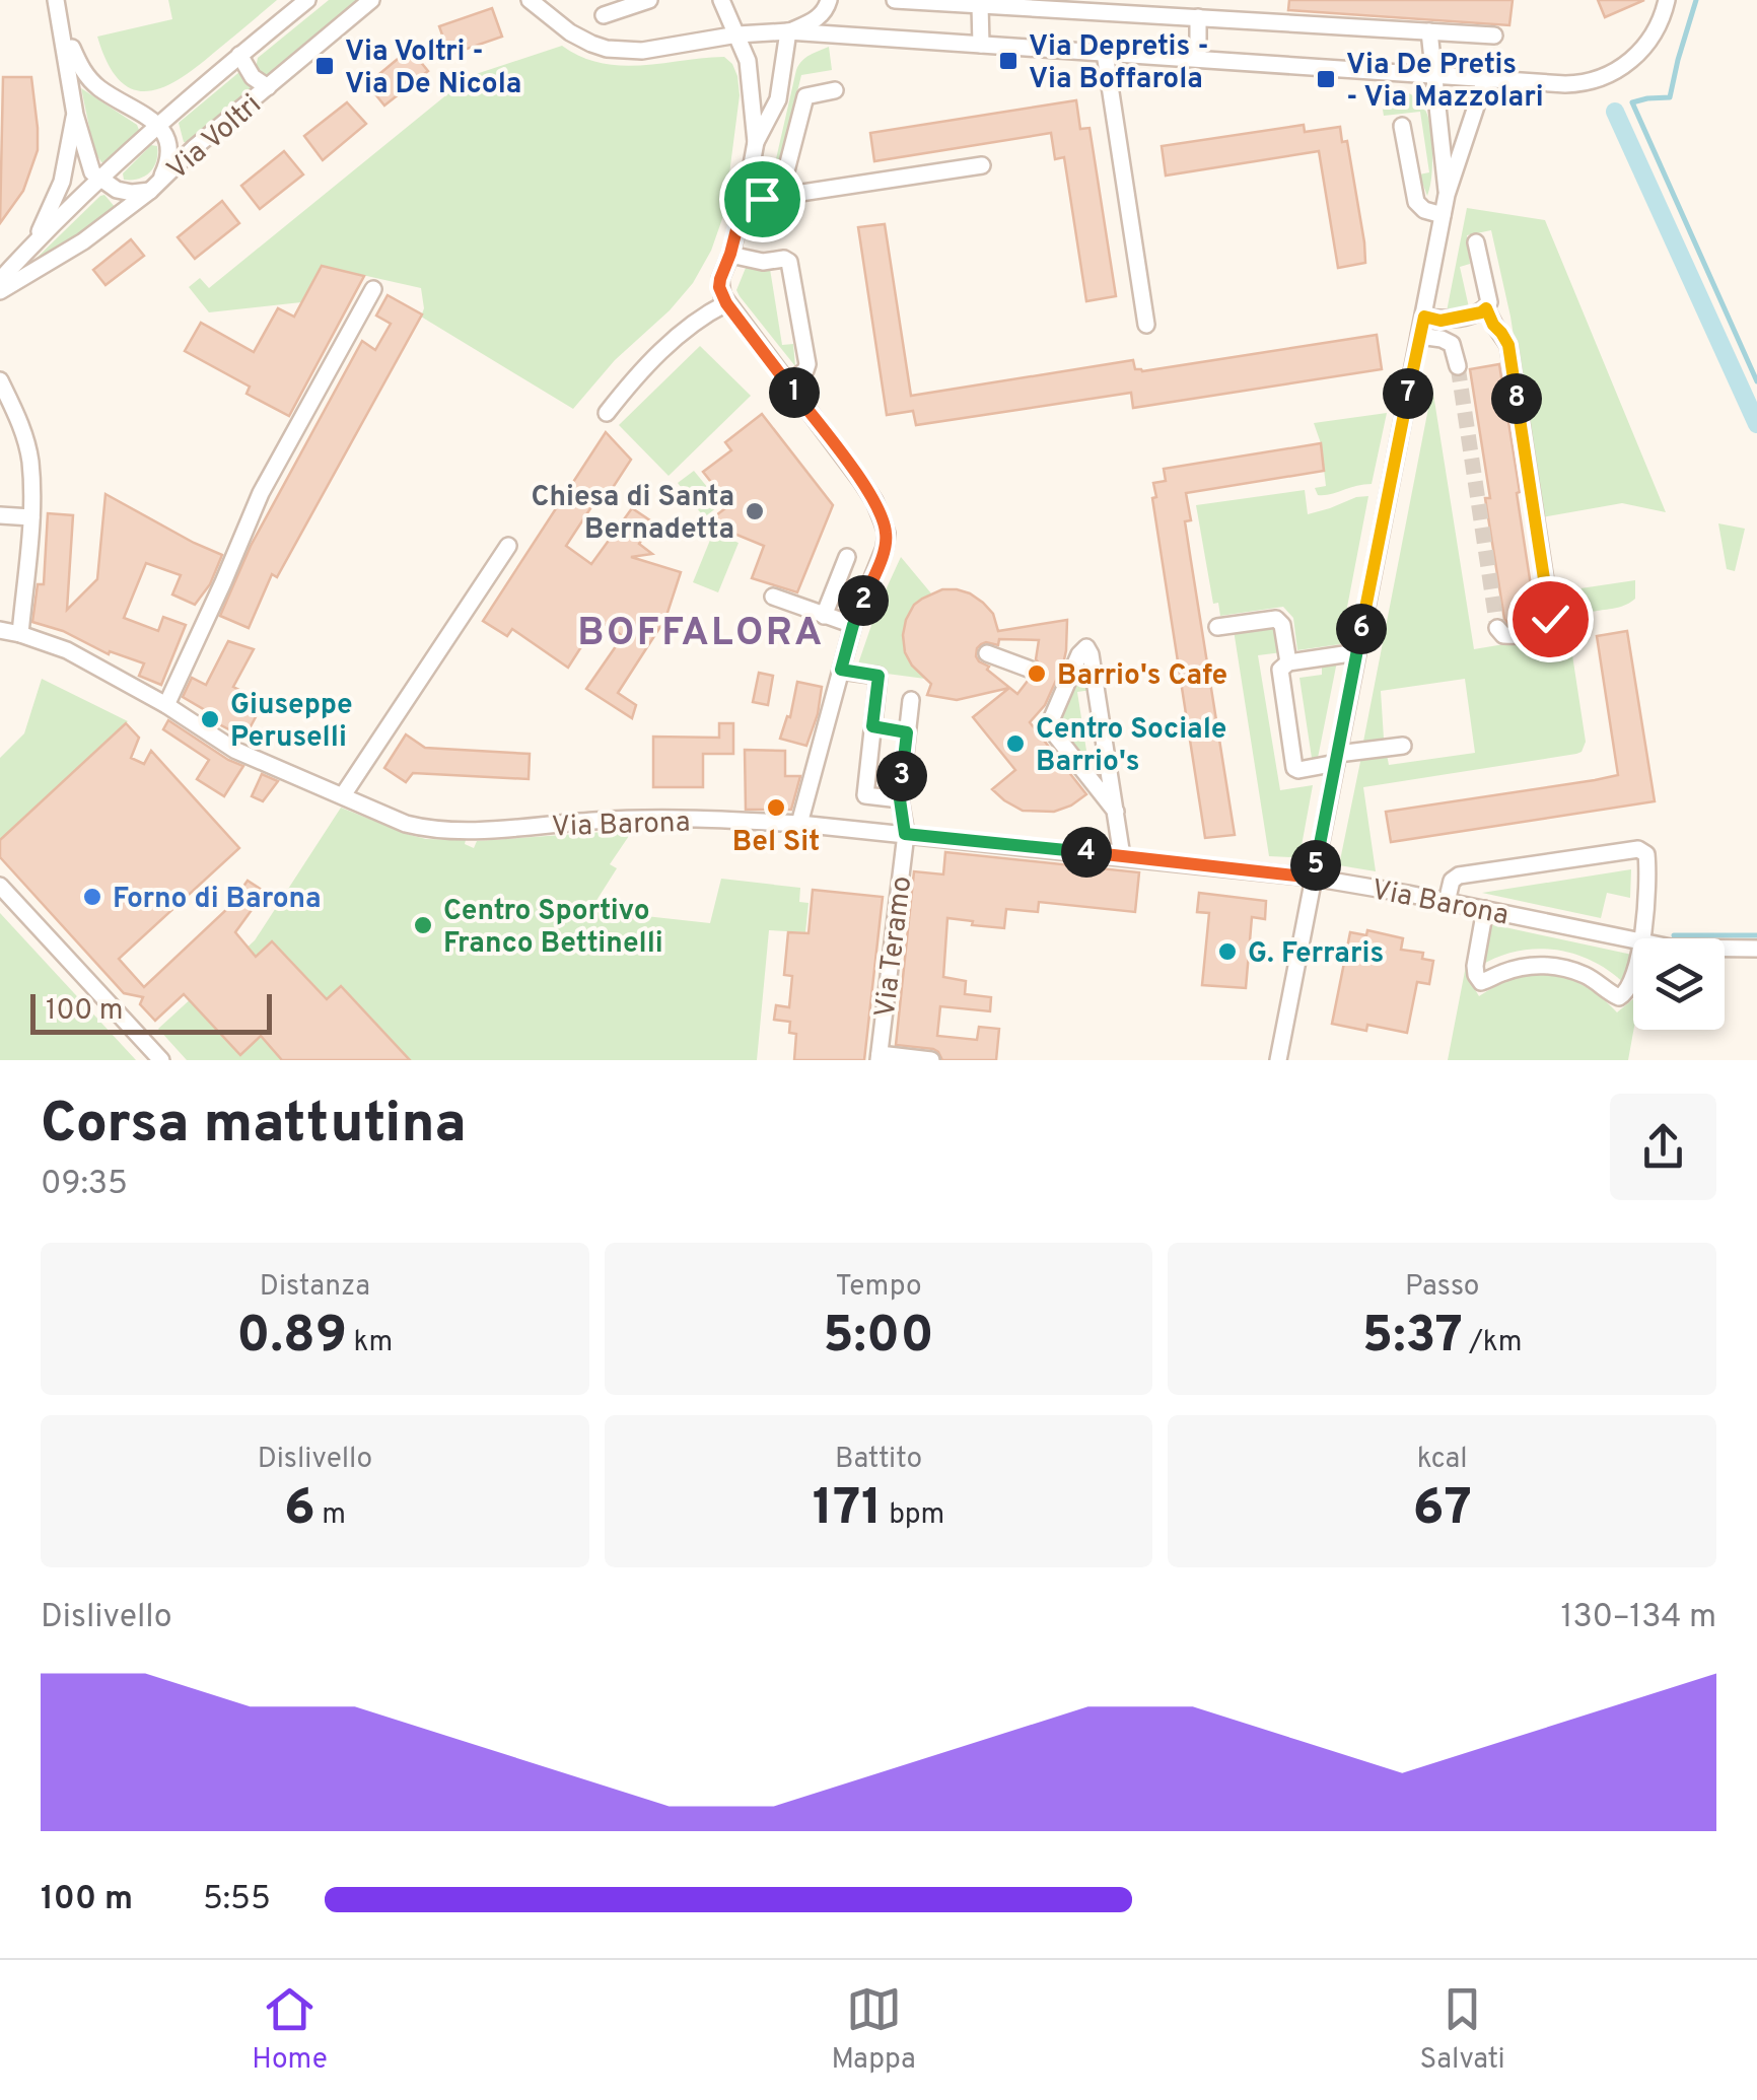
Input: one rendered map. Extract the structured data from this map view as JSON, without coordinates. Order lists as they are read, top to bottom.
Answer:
{
  "streets": {
    "street": ["Via Voltri", "Via Barona", "Via Teramo"]
  },
  "crossings": [
    ["Via Barona", "Via Teramo"]
  ],
  "districts": ["BOFFALORA"],
  "places": {
    "transit": ["Via Depretis - Via Boffarola", "Via Voltri - Via De Nicola", "Via De Pretis - Via Mazzolari"],
    "other": [
      "Chiesa di Santa Bernadetta",
      "Barrio's Cafe",
      "Giuseppe Peruselli",
      "Centro Sociale Barrio's",
      "Bel Sit",
      "Forno di Barona",
      "Centro Sportivo Franco Bettinelli",
      "G. Ferraris"
    ]
  },
  "scale_bar": "100 m",
  "page": {
    "pins": [
      "1",
      "7",
      "8",
      "2",
      "6",
      "3",
      "4",
      "5"
    ],
    "scale": "100 m",
    "heading": ["Corsa mattutina", "09:35"],
    "stats": [
      ["Distanza", "0.89 km"],
      ["Tempo", "5:00"],
      ["Passo", "5:37 /km"],
      ["Dislivello", "6 m"],
      ["Battito", "171 bpm"],
      ["kcal", "67"]
    ],
    "chart": ["Dislivello", "130–134 m"],
    "list": [
      {
        "name": "100 m",
        "note": "5:55"
      }
    ],
    "tabs": ["Home", "Mappa", "Salvati"]
  }
}
